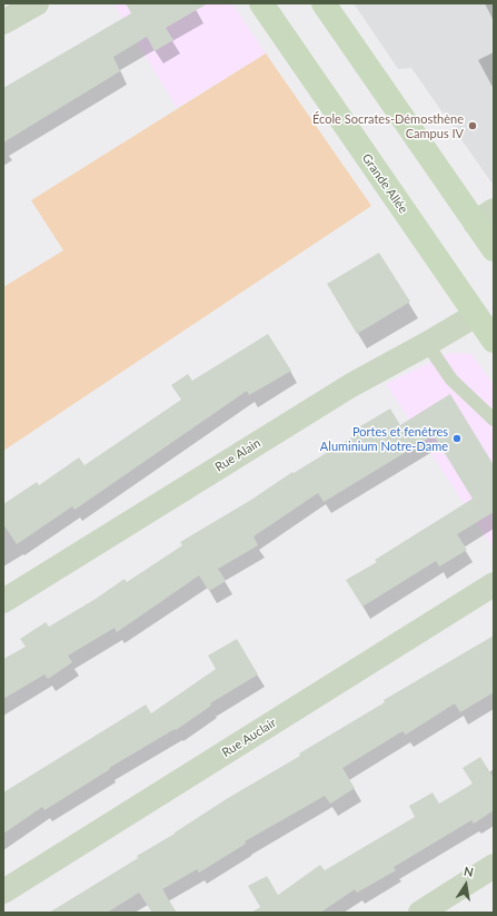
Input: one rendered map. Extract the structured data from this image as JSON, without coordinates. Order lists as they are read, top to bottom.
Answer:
{
  "streets": {
    "main road": ["Grande Allée"],
    "street": ["Rue Alain", "Rue Auclair"]
  },
  "crossings": [
    ["Grande Allée", "Rue Alain"]
  ],
  "places": ["École Socrates-Démosthène Campus IV", "Portes et fenêtres Aluminium Notre-Dame"],
  "north": "top"
}
